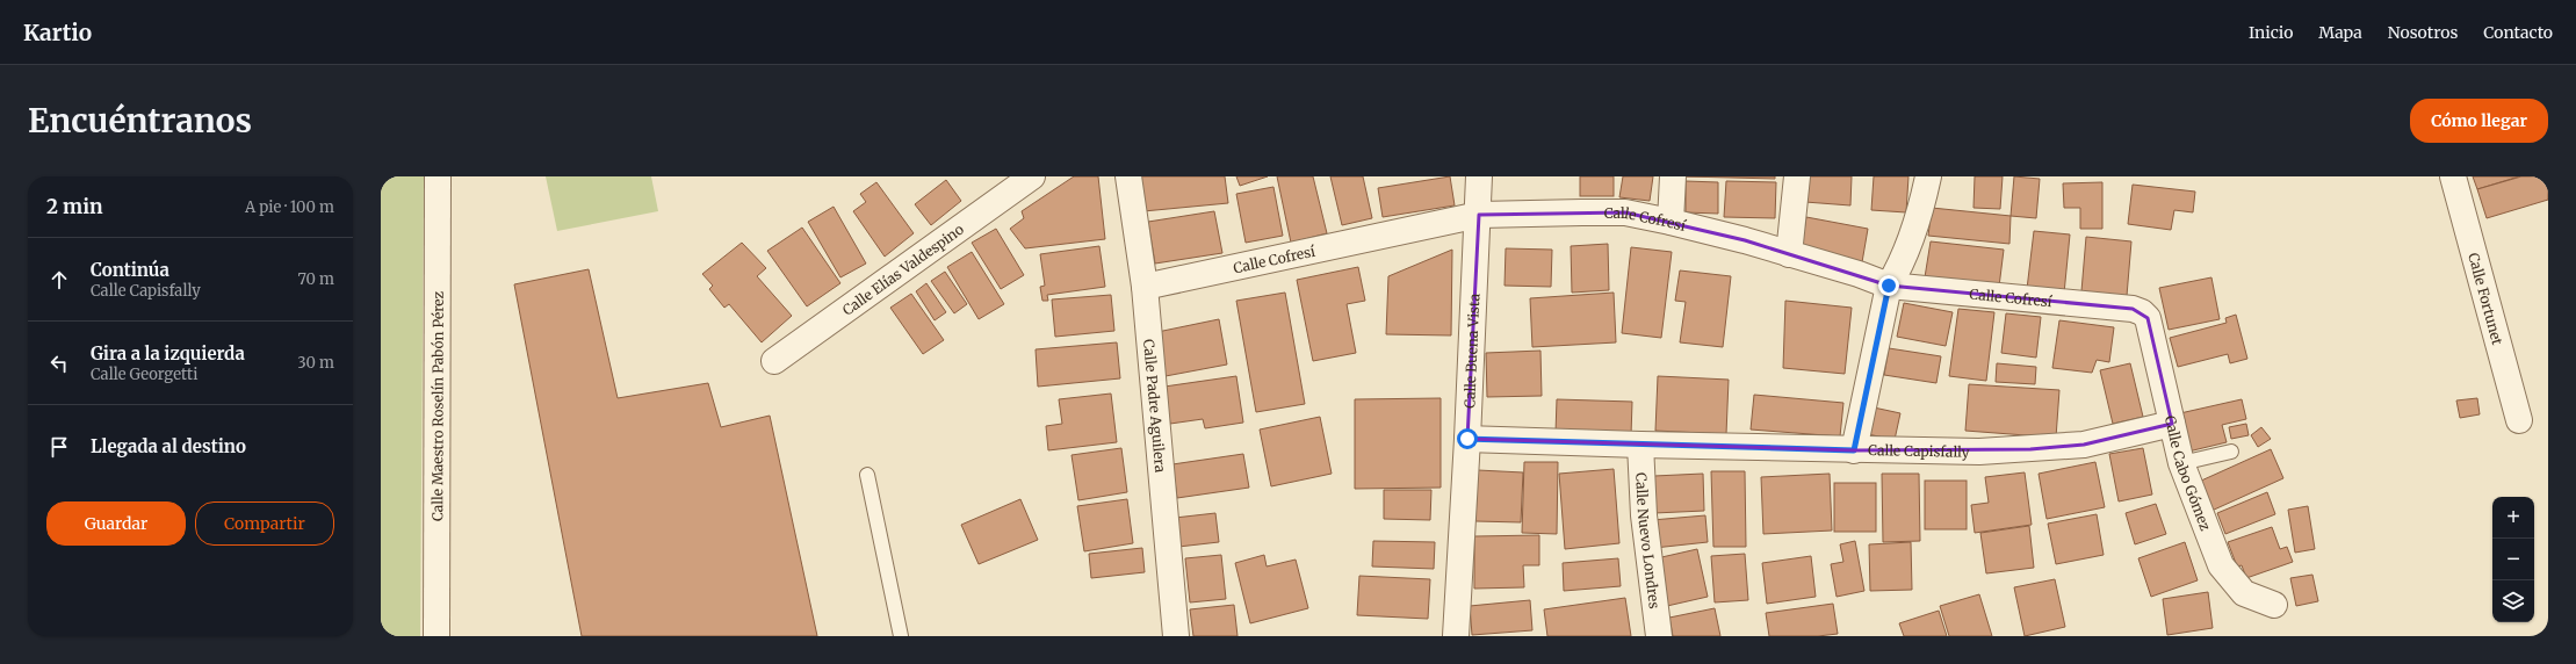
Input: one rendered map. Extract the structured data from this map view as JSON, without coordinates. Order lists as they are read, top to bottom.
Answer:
{
  "streets": {
    "street": [
      "Calle Cofresí",
      "Calle Elías Valdespino",
      "Calle Fortunet",
      "Calle Buena Vista",
      "Calle Maestro Roselín Pabón Pérez",
      "Calle Padre Aguilera",
      "Calle Capisfally",
      "Calle Cabo Gómez",
      "Calle Nuevo Londres"
    ]
  },
  "crossings": [
    ["Calle Cofresí", "Calle Buena Vista"],
    ["Calle Cofresí", "Calle Padre Aguilera"],
    ["Calle Cofresí", "Calle Cabo Gómez"],
    ["Calle Buena Vista", "Calle Capisfally"],
    ["Calle Capisfally", "Calle Cabo Gómez"],
    ["Calle Capisfally", "Calle Nuevo Londres"]
  ],
  "page": {
    "header": "Kartio",
    "nav": [
      "Inicio",
      "Mapa",
      "Nosotros",
      "Contacto"
    ],
    "buttons": [
      "Cómo llegar",
      ["Guardar", "Compartir"]
    ],
    "title": "Encuéntranos",
    "heading": ["2 min", "A pie · 100 m"],
    "list": [
      ["Continúa", "Calle Capisfally", "70 m"],
      ["Gira a la izquierda", "Calle Georgetti", "30 m"],
      "Llegada al destino"
    ],
    "map_buttons": ["+", "−"]
  }
}
